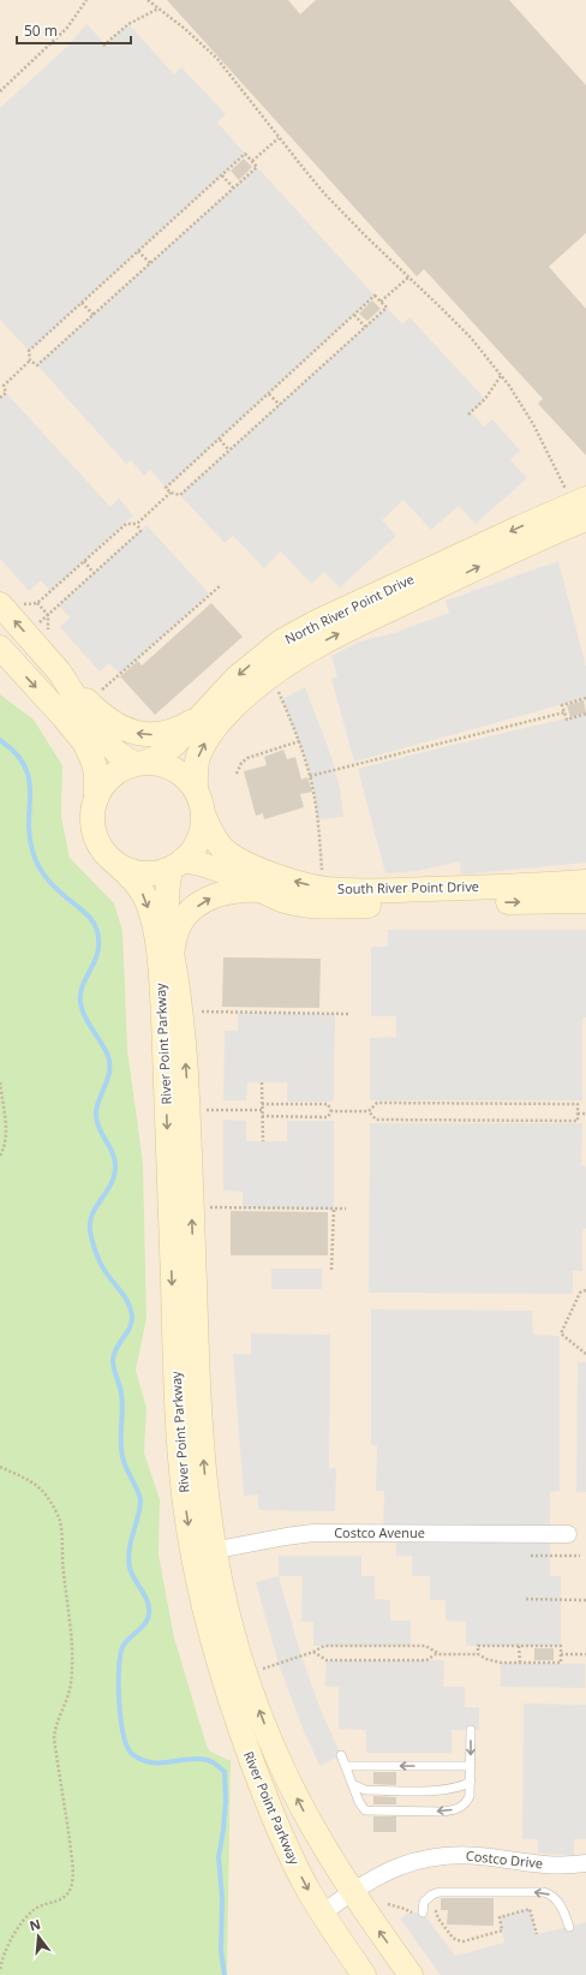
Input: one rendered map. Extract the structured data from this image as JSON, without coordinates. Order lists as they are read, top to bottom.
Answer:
{
  "streets": {
    "street": [
      "North River Point Drive",
      "South River Point Drive",
      "River Point Parkway",
      "Costco Avenue",
      "Costco Drive"
    ]
  },
  "crossings": [
    ["North River Point Drive", "South River Point Drive"],
    ["North River Point Drive", "River Point Parkway"],
    ["South River Point Drive", "River Point Parkway"],
    ["River Point Parkway", "Costco Avenue"],
    ["River Point Parkway", "Costco Drive"]
  ],
  "scale_bar": "50 m",
  "north": "top"
}
